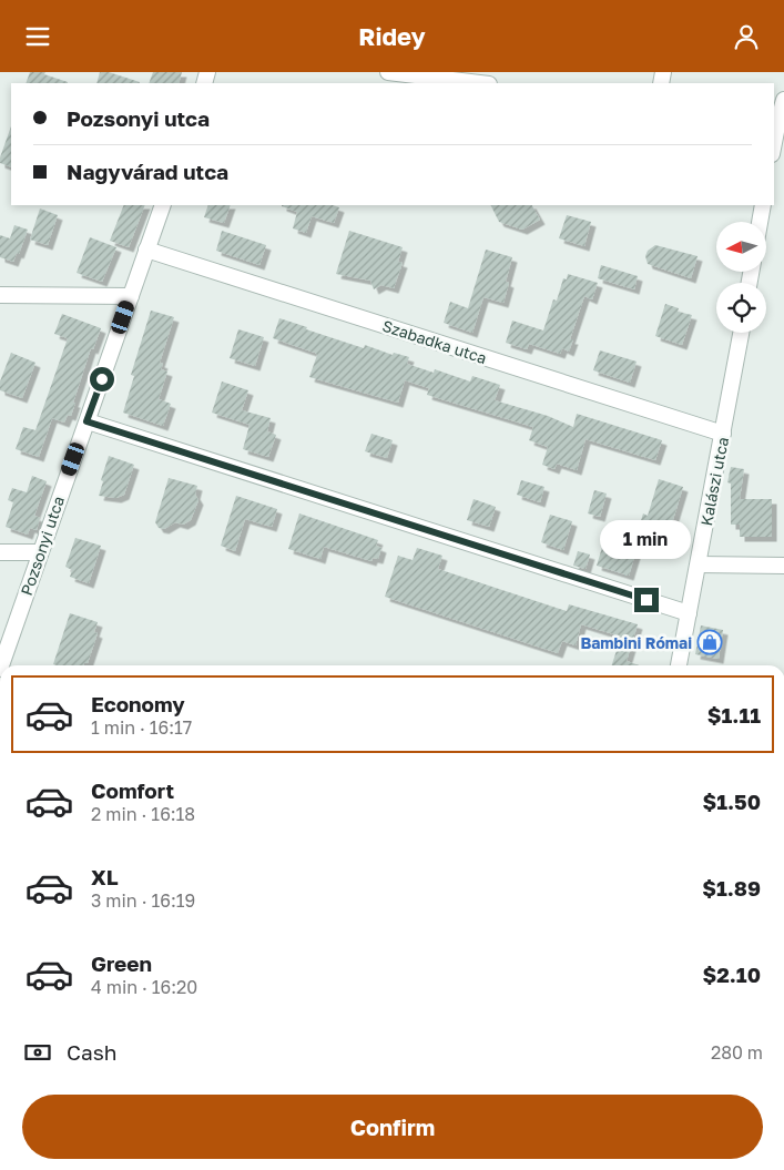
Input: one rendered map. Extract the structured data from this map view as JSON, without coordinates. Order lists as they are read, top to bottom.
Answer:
{
  "streets": {
    "street": ["Szabadka utca", "Kalászi utca", "Pozsonyi utca"]
  },
  "crossings": [
    ["Szabadka utca", "Kalászi utca"],
    ["Szabadka utca", "Pozsonyi utca"]
  ],
  "places": {
    "shop": ["Bambini Római"]
  },
  "north": "left",
  "page": {
    "header": "Ridey",
    "banner": ["Pozsonyi utca", "Nagyvárad utca"],
    "bubble": "1 min",
    "list": [
      {
        "name": "Economy",
        "note": "1 min · 16:17",
        "value": "$1.11"
      },
      {
        "name": "Comfort",
        "note": "2 min · 16:18",
        "value": "$1.50"
      },
      {
        "name": "XL",
        "note": "3 min · 16:19",
        "value": "$1.89"
      },
      {
        "name": "Green",
        "note": "4 min · 16:20",
        "value": "$2.10"
      }
    ],
    "pay": ["Cash", "280 m"],
    "buttons": "Confirm"
  }
}
